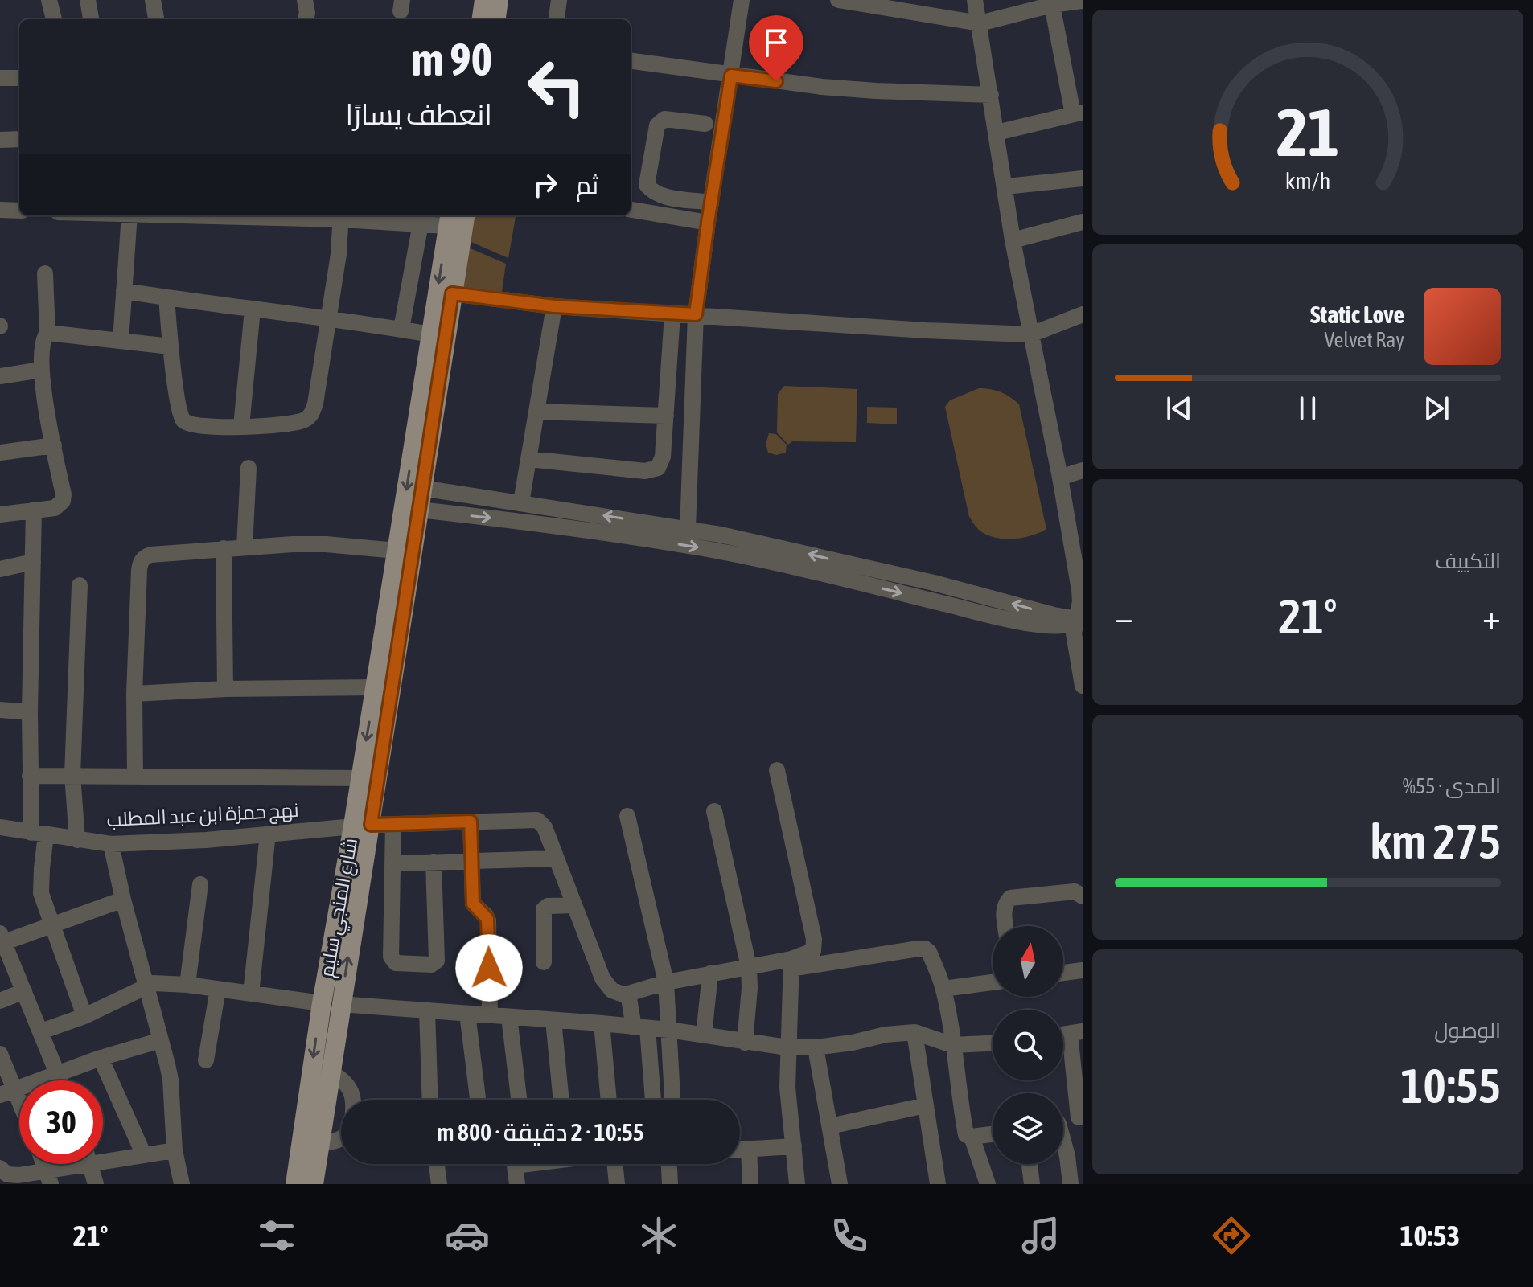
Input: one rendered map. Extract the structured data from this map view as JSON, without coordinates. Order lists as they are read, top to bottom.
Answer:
{
  "streets": {
    "main road": ["شارع المنجي سليم"],
    "street": ["نهج حمزة ابن عبد المطلب"]
  },
  "crossings": [
    ["نهج حمزة ابن عبد المطلب", "شارع المنجي سليم"]
  ],
  "north": "top",
  "page": {
    "turn": ["90 m", "انعطف يسارًا"],
    "then": "ثم",
    "song": ["Static Love", "Velvet Ray"],
    "tile": [
      "التكييف",
      ["المدى · 55%", "275 km"],
      ["الوصول", "10:55"]
    ],
    "heat": ["−", "21°", "+"],
    "limit": "30",
    "trip": "10:55 · 2 دقيقة · 800 m",
    "tabs": ["10:53", "21°"],
    "gauge": ["21", "km/h"]
  }
}
